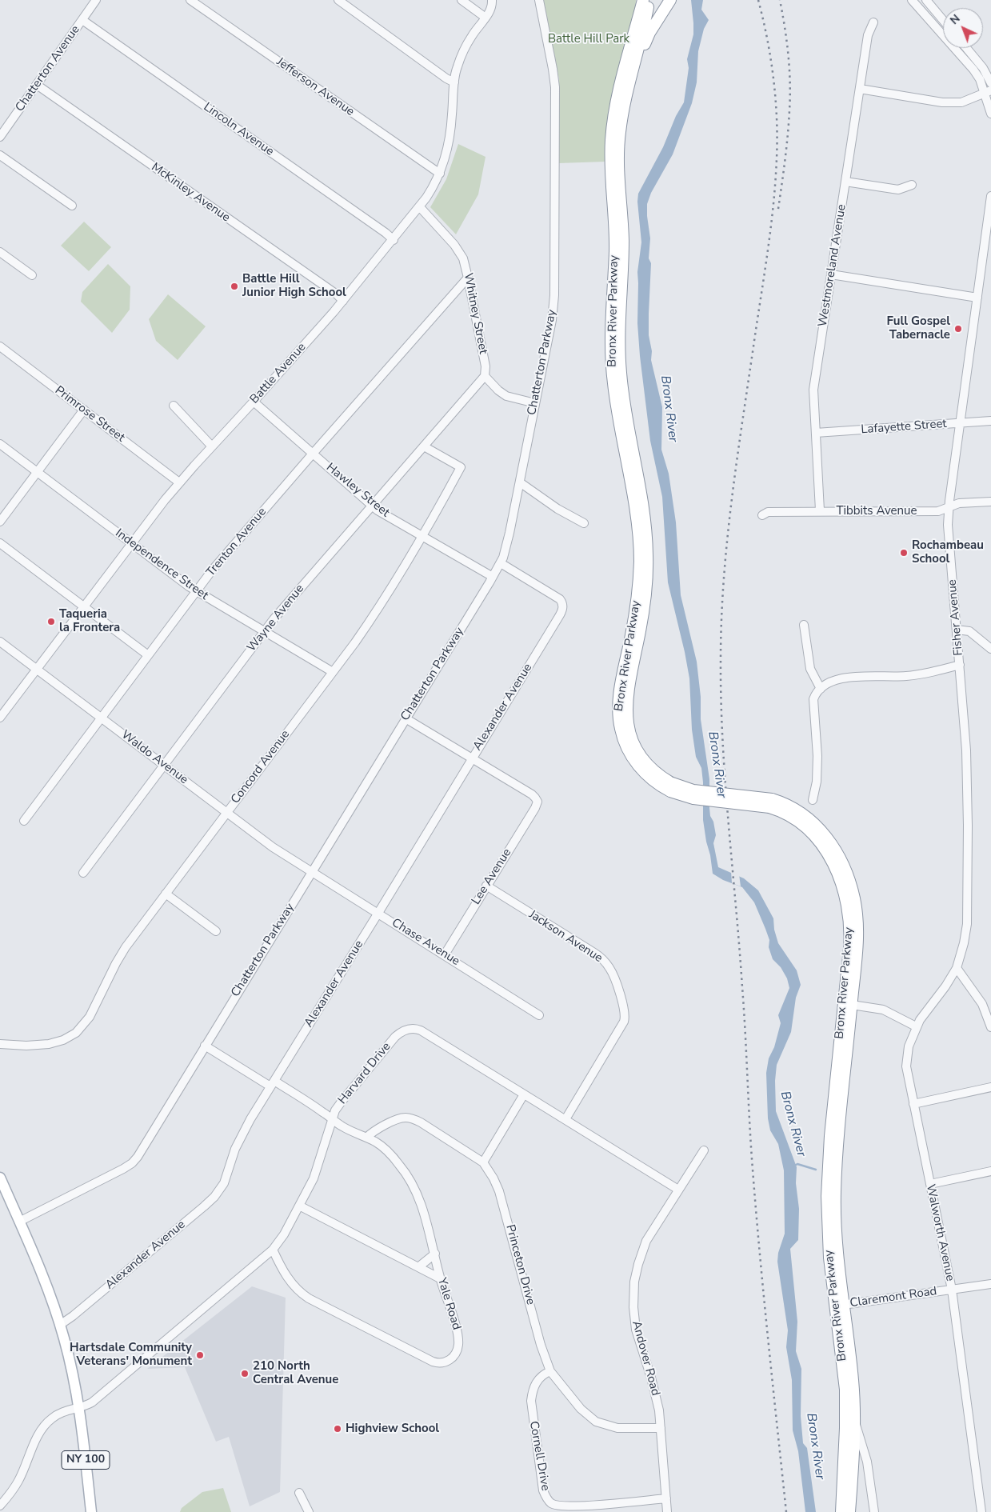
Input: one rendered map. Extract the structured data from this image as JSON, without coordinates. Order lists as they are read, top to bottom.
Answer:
{
  "streets": {
    "highway": ["Bronx River Parkway"],
    "main road": ["NY 100"],
    "street": [
      "Chatterton Avenue",
      "Jefferson Avenue",
      "Lincoln Avenue",
      "McKinley Avenue",
      "Westmoreland Avenue",
      "Whitney Street",
      "Chatterton Parkway",
      "Battle Avenue",
      "Primrose Street",
      "Lafayette Street",
      "Hawley Street",
      "Tibbits Avenue",
      "Trenton Avenue",
      "Independence Street",
      "Fisher Avenue",
      "Wayne Avenue",
      "Alexander Avenue",
      "Waldo Avenue",
      "Concord Avenue",
      "Lee Avenue",
      "Jackson Avenue",
      "Chase Avenue",
      "Harvard Drive",
      "Walworth Avenue",
      "Princeton Drive",
      "Claremont Road",
      "Yale Road",
      "Andover Road",
      "Cornell Drive"
    ]
  },
  "crossings": [
    ["Chatterton Avenue", "Lincoln Avenue"],
    ["Chatterton Avenue", "McKinley Avenue"],
    ["Jefferson Avenue", "Battle Avenue"],
    ["Lincoln Avenue", "Battle Avenue"],
    ["McKinley Avenue", "Battle Avenue"],
    ["Westmoreland Avenue", "Lafayette Street"],
    ["Westmoreland Avenue", "Tibbits Avenue"],
    ["Bronx River Parkway", "Claremont Road"],
    ["Whitney Street", "Battle Avenue"],
    ["Whitney Street", "Trenton Avenue"],
    ["Whitney Street", "Wayne Avenue"],
    ["Chatterton Parkway", "Hawley Street"],
    ["Chatterton Parkway", "Alexander Avenue"],
    ["Chatterton Parkway", "Waldo Avenue"],
    ["Chatterton Parkway", "Chase Avenue"],
    ["Chatterton Parkway", "Yale Road"],
    ["Chatterton Parkway", "NY 100"],
    ["Battle Avenue", "Primrose Street"],
    ["Battle Avenue", "Hawley Street"],
    ["Battle Avenue", "Independence Street"],
    ["Battle Avenue", "Waldo Avenue"],
    ["Lafayette Street", "Fisher Avenue"],
    ["Hawley Street", "Trenton Avenue"],
    ["Hawley Street", "Wayne Avenue"],
    ["Hawley Street", "Concord Avenue"],
    ["Tibbits Avenue", "Fisher Avenue"],
    ["Trenton Avenue", "Independence Street"],
    ["Trenton Avenue", "Waldo Avenue"],
    ["Independence Street", "Wayne Avenue"],
    ["Independence Street", "Concord Avenue"],
    ["Fisher Avenue", "Walworth Avenue"],
    ["Wayne Avenue", "Waldo Avenue"],
    ["Wayne Avenue", "Concord Avenue"],
    ["Alexander Avenue", "Lee Avenue"],
    ["Alexander Avenue", "Chase Avenue"],
    ["Alexander Avenue", "Yale Road"],
    ["Alexander Avenue", "NY 100"],
    ["Waldo Avenue", "Concord Avenue"],
    ["Waldo Avenue", "Chase Avenue"],
    ["Lee Avenue", "Jackson Avenue"],
    ["Lee Avenue", "Chase Avenue"],
    ["Jackson Avenue", "Harvard Drive"],
    ["Harvard Drive", "Yale Road"],
    ["Harvard Drive", "Andover Road"],
    ["Harvard Drive", "NY 100"],
    ["Walworth Avenue", "Claremont Road"],
    ["Princeton Drive", "Yale Road"],
    ["Princeton Drive", "Andover Road"],
    ["Princeton Drive", "Cornell Drive"],
    ["Andover Road", "Cornell Drive"]
  ],
  "water": ["Bronx River"],
  "parks": ["Battle Hill Park"],
  "places": [
    "Battle Hill Junior High School",
    "Full Gospel Tabernacle",
    "Rochambeau School",
    "Taqueria la Frontera",
    "Hartsdale Community Veterans' Monument",
    "210 North Central Avenue",
    "Highview School"
  ],
  "north": "top left"
}
